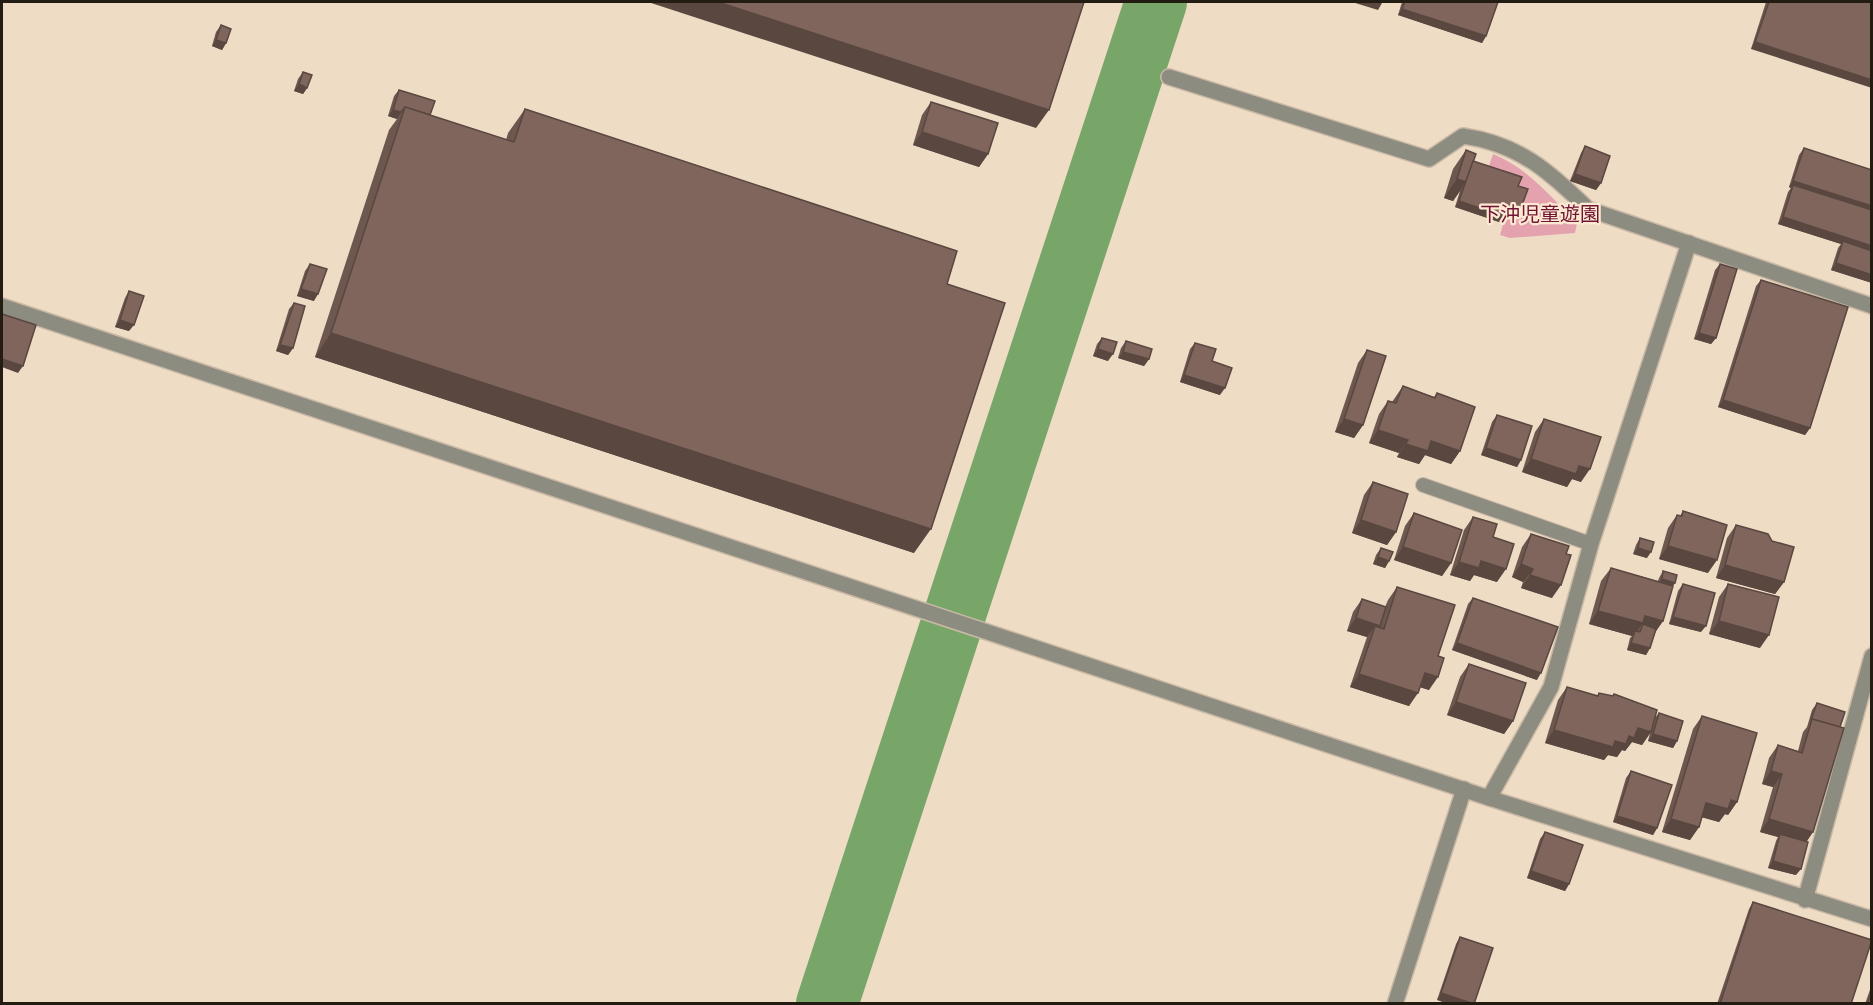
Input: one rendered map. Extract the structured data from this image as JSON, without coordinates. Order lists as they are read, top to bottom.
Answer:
{
  "parks": ["下沖児童遊園"]
}
